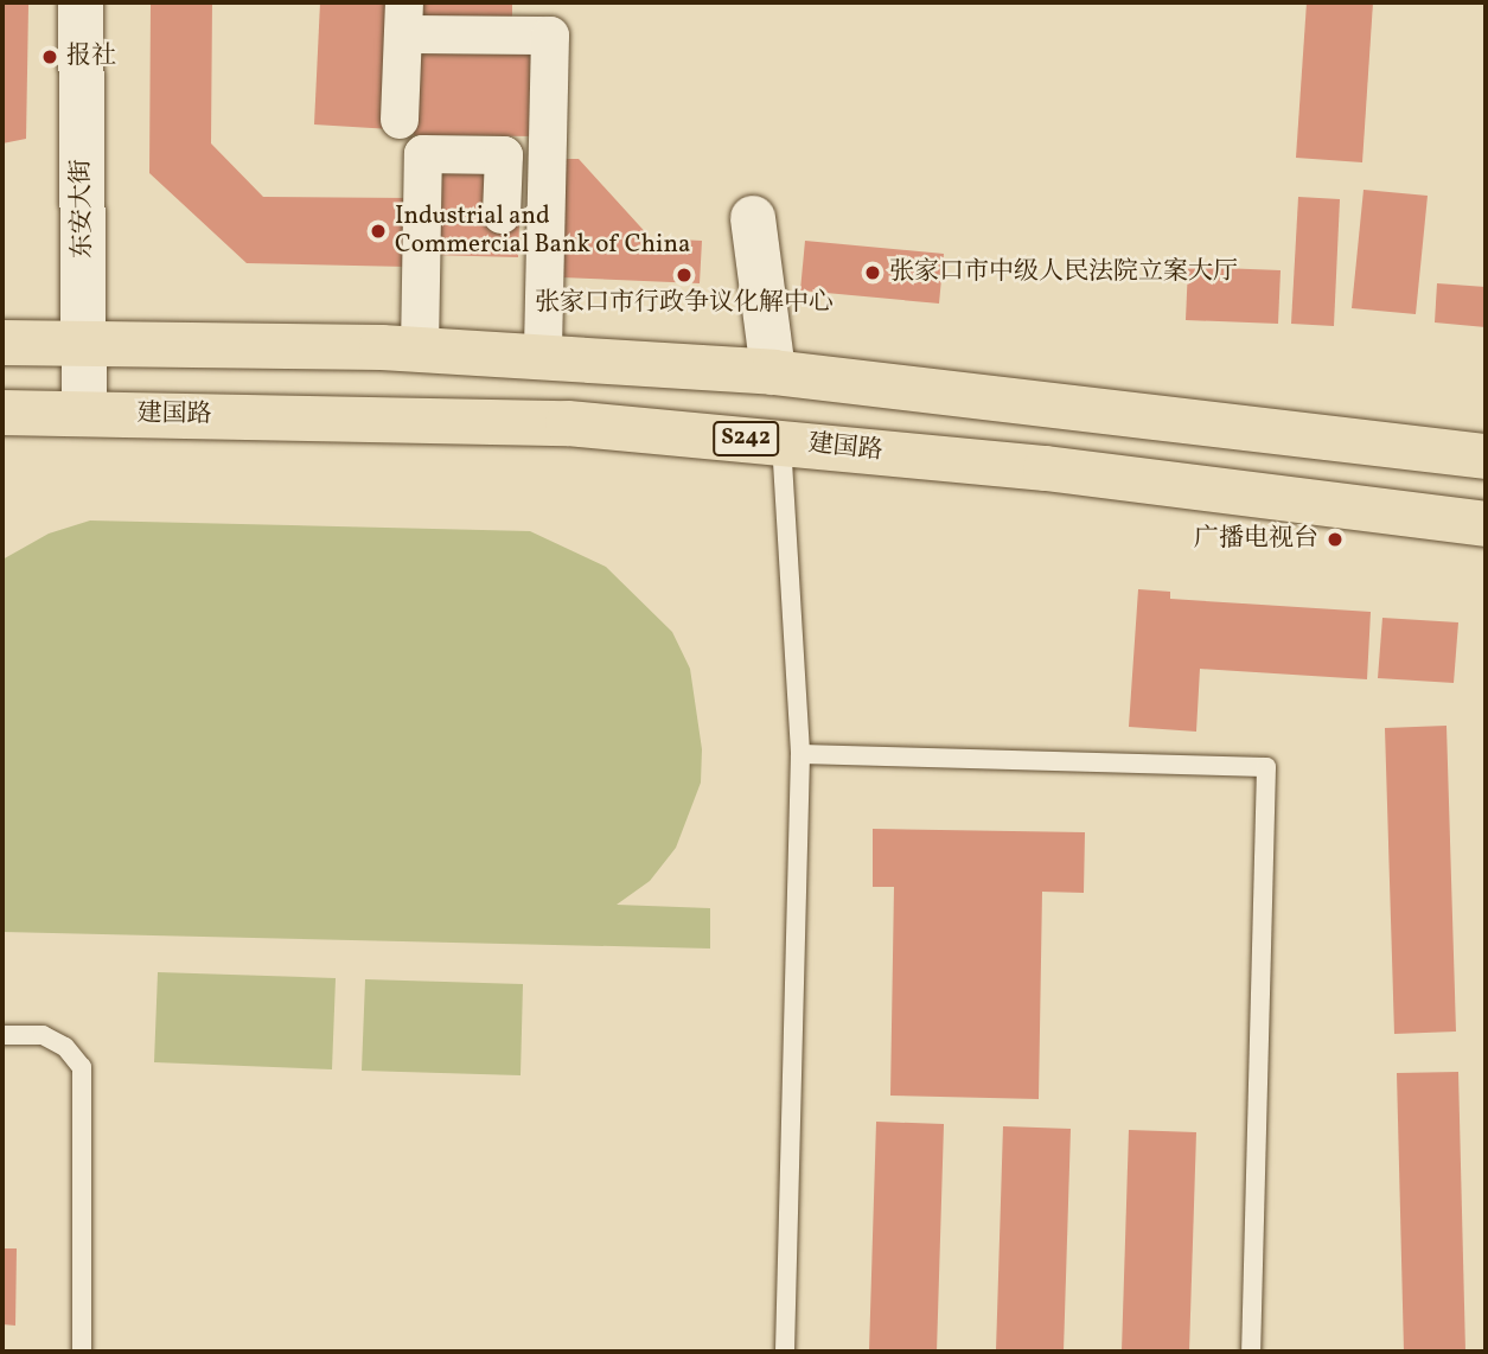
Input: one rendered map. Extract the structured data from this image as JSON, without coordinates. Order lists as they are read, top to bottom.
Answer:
{
  "streets": {
    "main road": ["东安大街", "建国路", "S242"]
  },
  "crossings": [
    ["东安大街", "建国路"]
  ],
  "places": [
    "报社",
    "Industrial and Commercial Bank of China",
    "张家口市中级人民法院立案大厅",
    "张家口市行政争议化解中心",
    "广播电视台"
  ]
}
